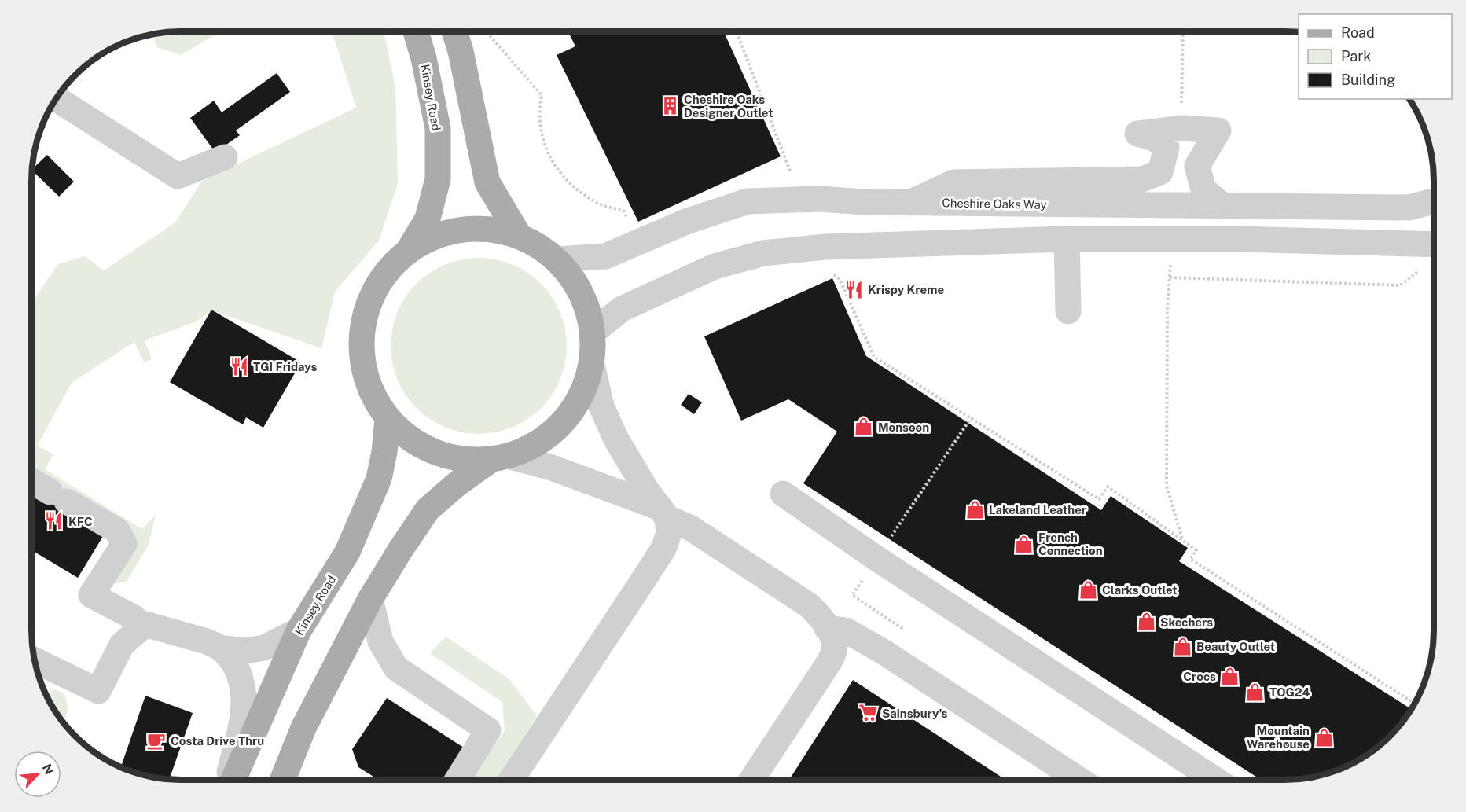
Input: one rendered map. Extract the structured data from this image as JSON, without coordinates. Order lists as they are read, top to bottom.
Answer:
{
  "streets": {
    "main road": ["Kinsey Road"],
    "street": ["Cheshire Oaks Way"]
  },
  "places": {
    "building": ["Cheshire Oaks Designer Outlet"],
    "restaurant": ["Krispy Kreme", "TGI Fridays", "KFC"],
    "shop": [
      "Monsoon",
      "Lakeland Leather",
      "French Connection",
      "Clarks Outlet",
      "Skechers",
      "Beauty Outlet",
      "Crocs",
      "TOG24",
      "Mountain Warehouse"
    ],
    "supermarket": ["Sainsbury's"],
    "cafe": ["Costa Drive Thru"]
  },
  "legend": ["Road", "Park", "Building"],
  "north": "top right"
}
